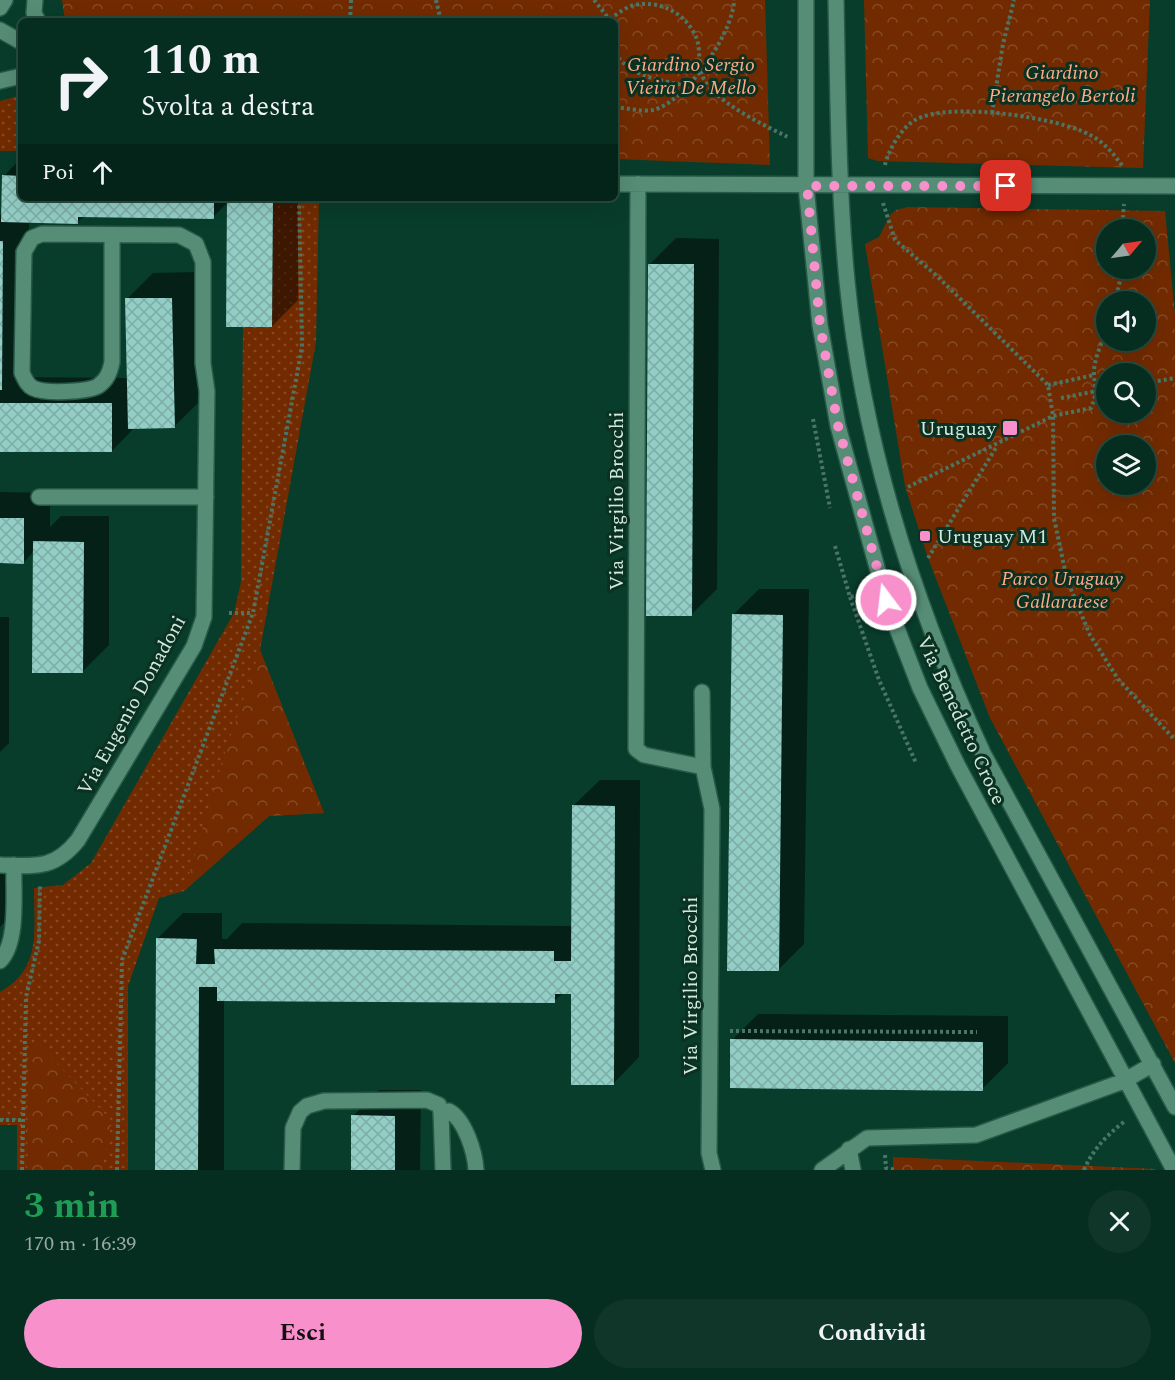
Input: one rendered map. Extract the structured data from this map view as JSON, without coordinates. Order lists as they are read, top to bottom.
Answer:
{
  "streets": {
    "street": ["Via Virgilio Brocchi", "Via Eugenio Donadoni", "Via Benedetto Croce"]
  },
  "parks": ["Giardino Sergio Vieira De Mello", "Giardino Pierangelo Bertoli", "Parco Uruguay Gallaratese"],
  "places": {
    "transit": ["Uruguay", "Uruguay M1"]
  },
  "north": "top right",
  "page": {
    "turn": ["110 m", "Svolta a destra"],
    "then": "Poi",
    "heading": ["3 min", "170 m · 16:39"],
    "buttons": ["Esci", "Condividi"]
  }
}
